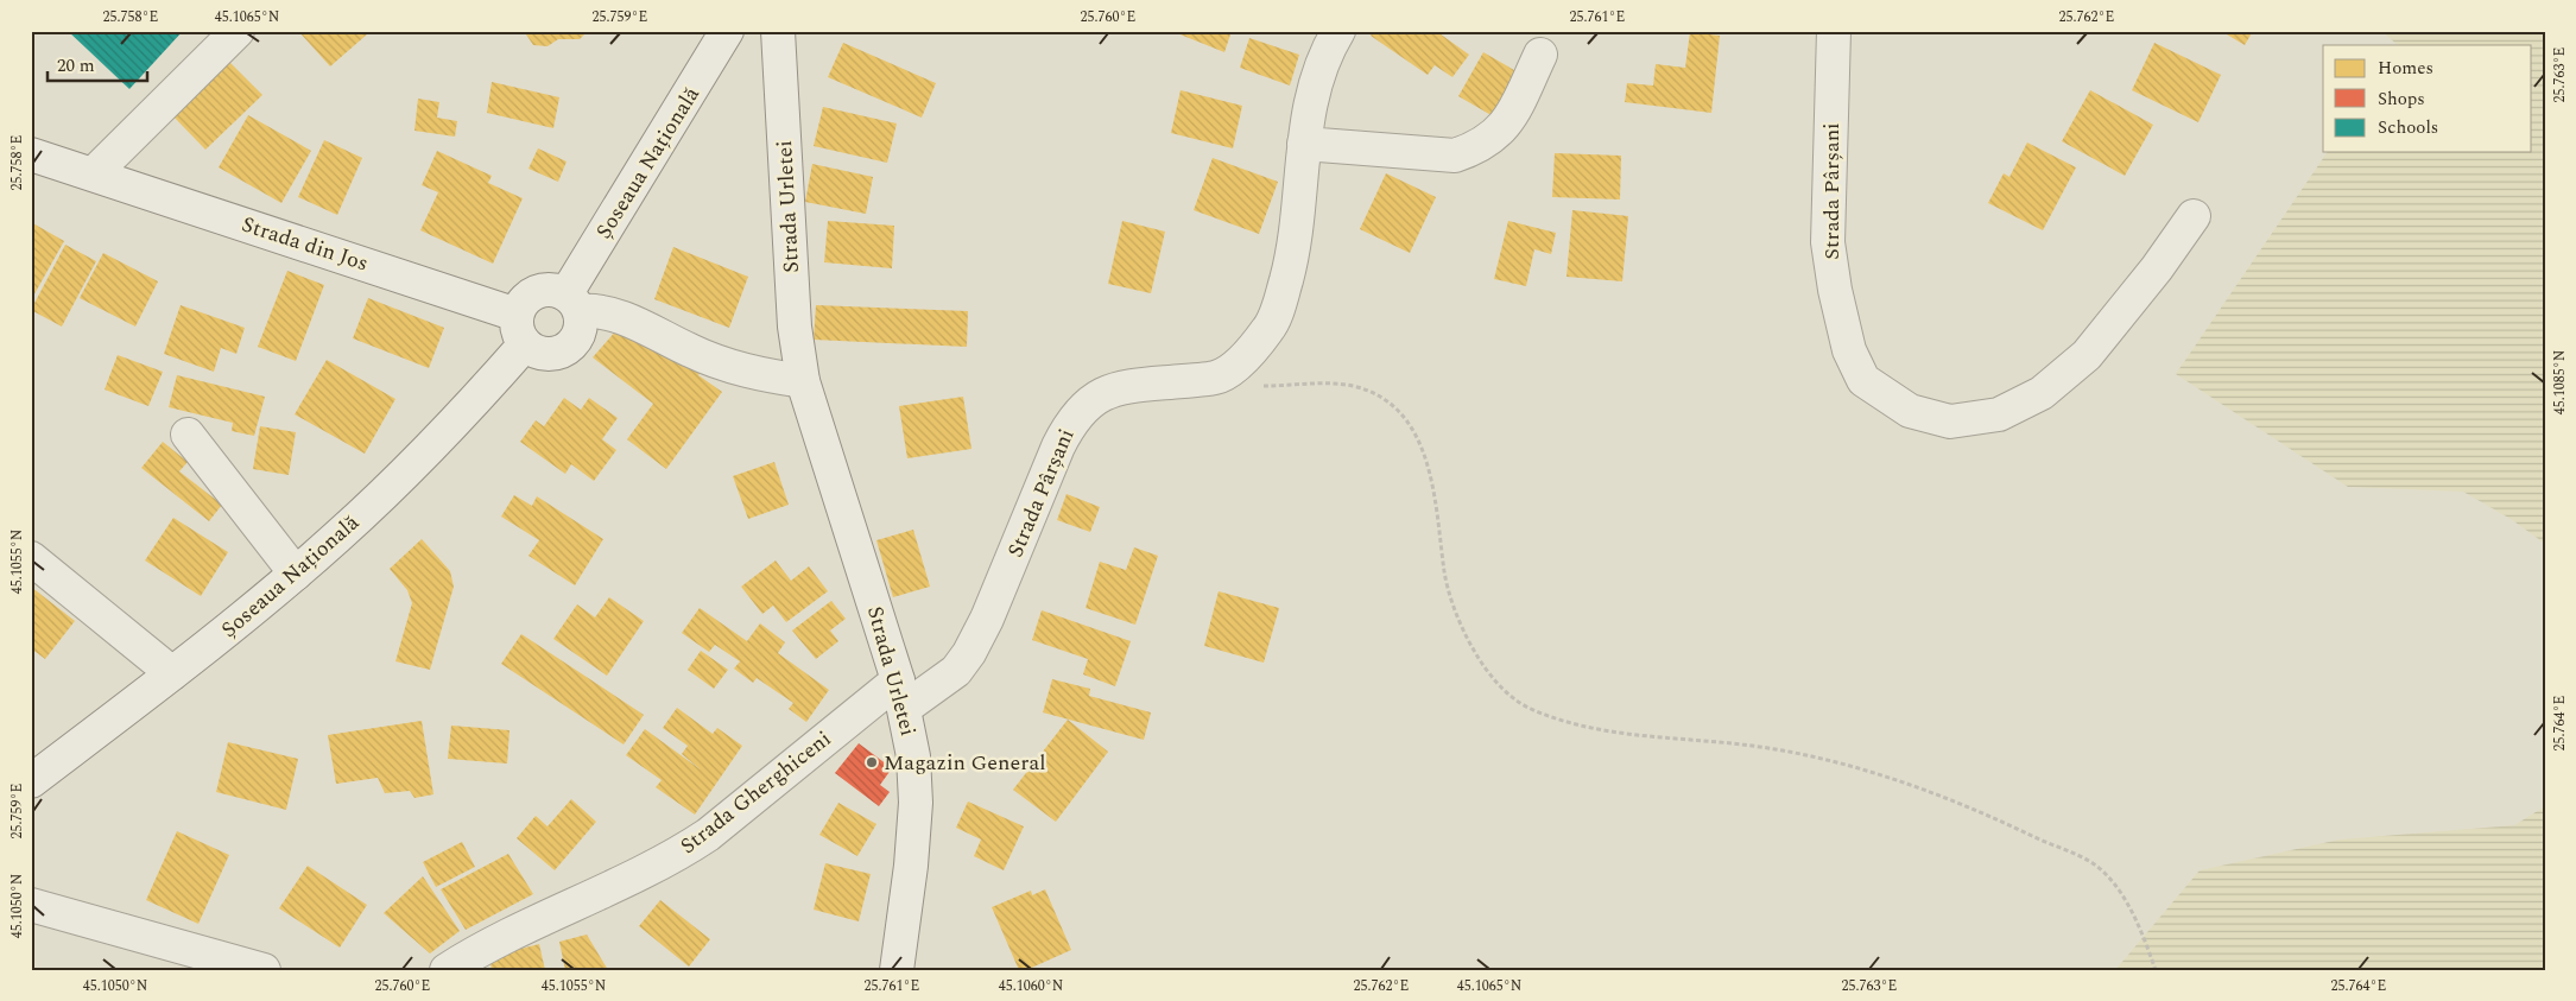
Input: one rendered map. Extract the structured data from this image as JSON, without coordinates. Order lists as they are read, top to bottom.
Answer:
{
  "streets": {
    "street": [
      "Șoseaua Națională",
      "Strada Pârșani",
      "Strada Urletei",
      "Strada din Jos",
      "Strada Gherghiceni"
    ]
  },
  "crossings": [
    ["Șoseaua Națională", "Strada din Jos"],
    ["Strada Pârșani", "Strada Urletei"],
    ["Strada Pârșani", "Strada Gherghiceni"],
    ["Strada Urletei", "Strada Gherghiceni"]
  ],
  "places": ["Magazin General"],
  "legend": ["Homes", "Shops", "Schools"],
  "scale_bar": "20 m",
  "coordinates": [
    "25.758°E",
    "45.1065°N",
    "25.759°E",
    "25.760°E",
    "25.761°E",
    "25.762°E",
    "25.763°E",
    "45.1085°N",
    "45.1055°N",
    "25.764°E",
    "45.1050°N",
    "45.1060°N"
  ]
}
